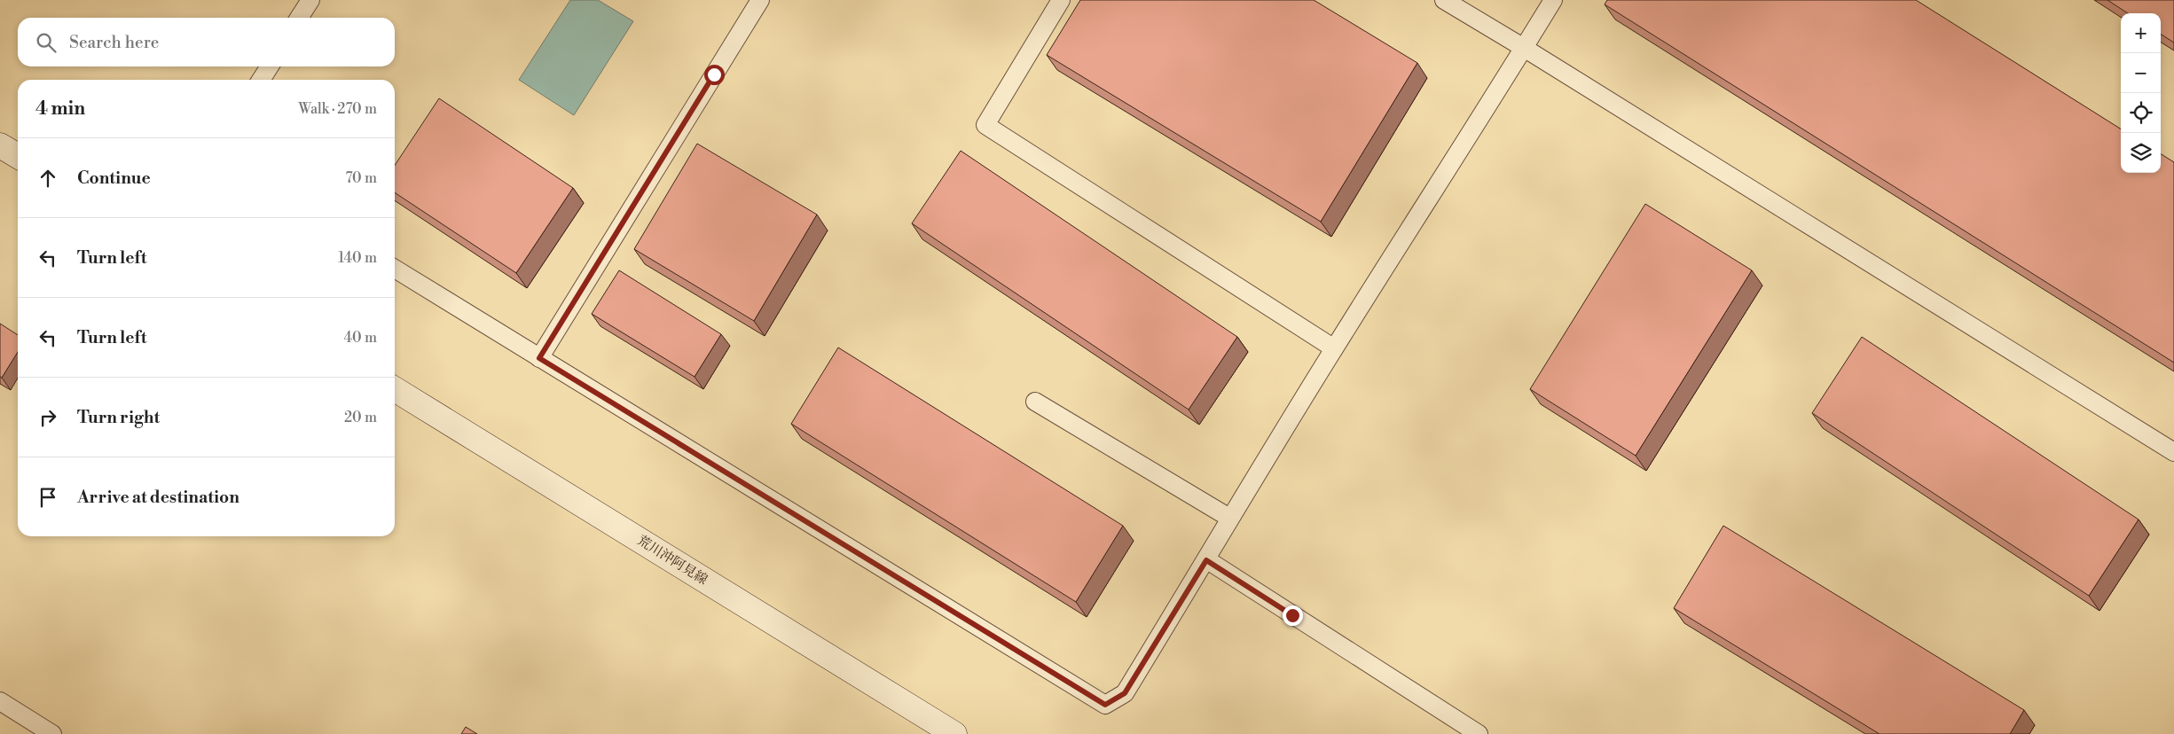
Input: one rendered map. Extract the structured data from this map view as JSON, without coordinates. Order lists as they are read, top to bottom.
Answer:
{
  "streets": {
    "main road": ["荒川沖阿見線"]
  },
  "page": {
    "map_buttons": ["+", "−"],
    "search": "Search here",
    "heading": ["4 min", "Walk · 270 m"],
    "list": [
      ["Continue", "70 m"],
      ["Turn left", "140 m"],
      ["Turn left", "40 m"],
      ["Turn right", "20 m"],
      "Arrive at destination"
    ]
  }
}
